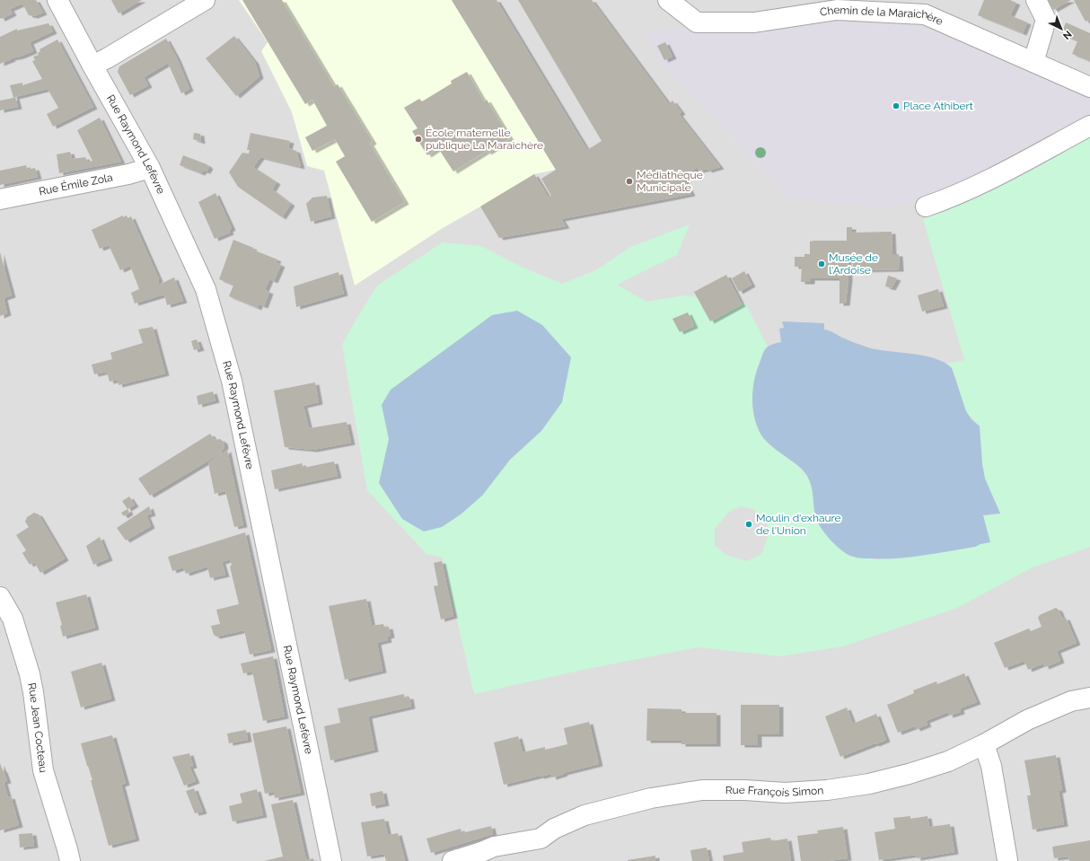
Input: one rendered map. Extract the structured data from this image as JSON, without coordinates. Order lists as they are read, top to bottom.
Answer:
{
  "streets": {
    "street": [
      "Chemin de la Maraichère",
      "Rue Raymond Lefèvre",
      "Rue Émile Zola",
      "Rue Jean Cocteau",
      "Rue François Simon"
    ]
  },
  "crossings": [
    ["Rue Raymond Lefèvre", "Rue Émile Zola"]
  ],
  "places": [
    "Place Athibert",
    "École maternelle publique La Maraichère",
    "Médiathèque Municipale",
    "Musée de l'Ardoise",
    "Moulin d'exhaure de l'Union"
  ],
  "north": "bottom right"
}
